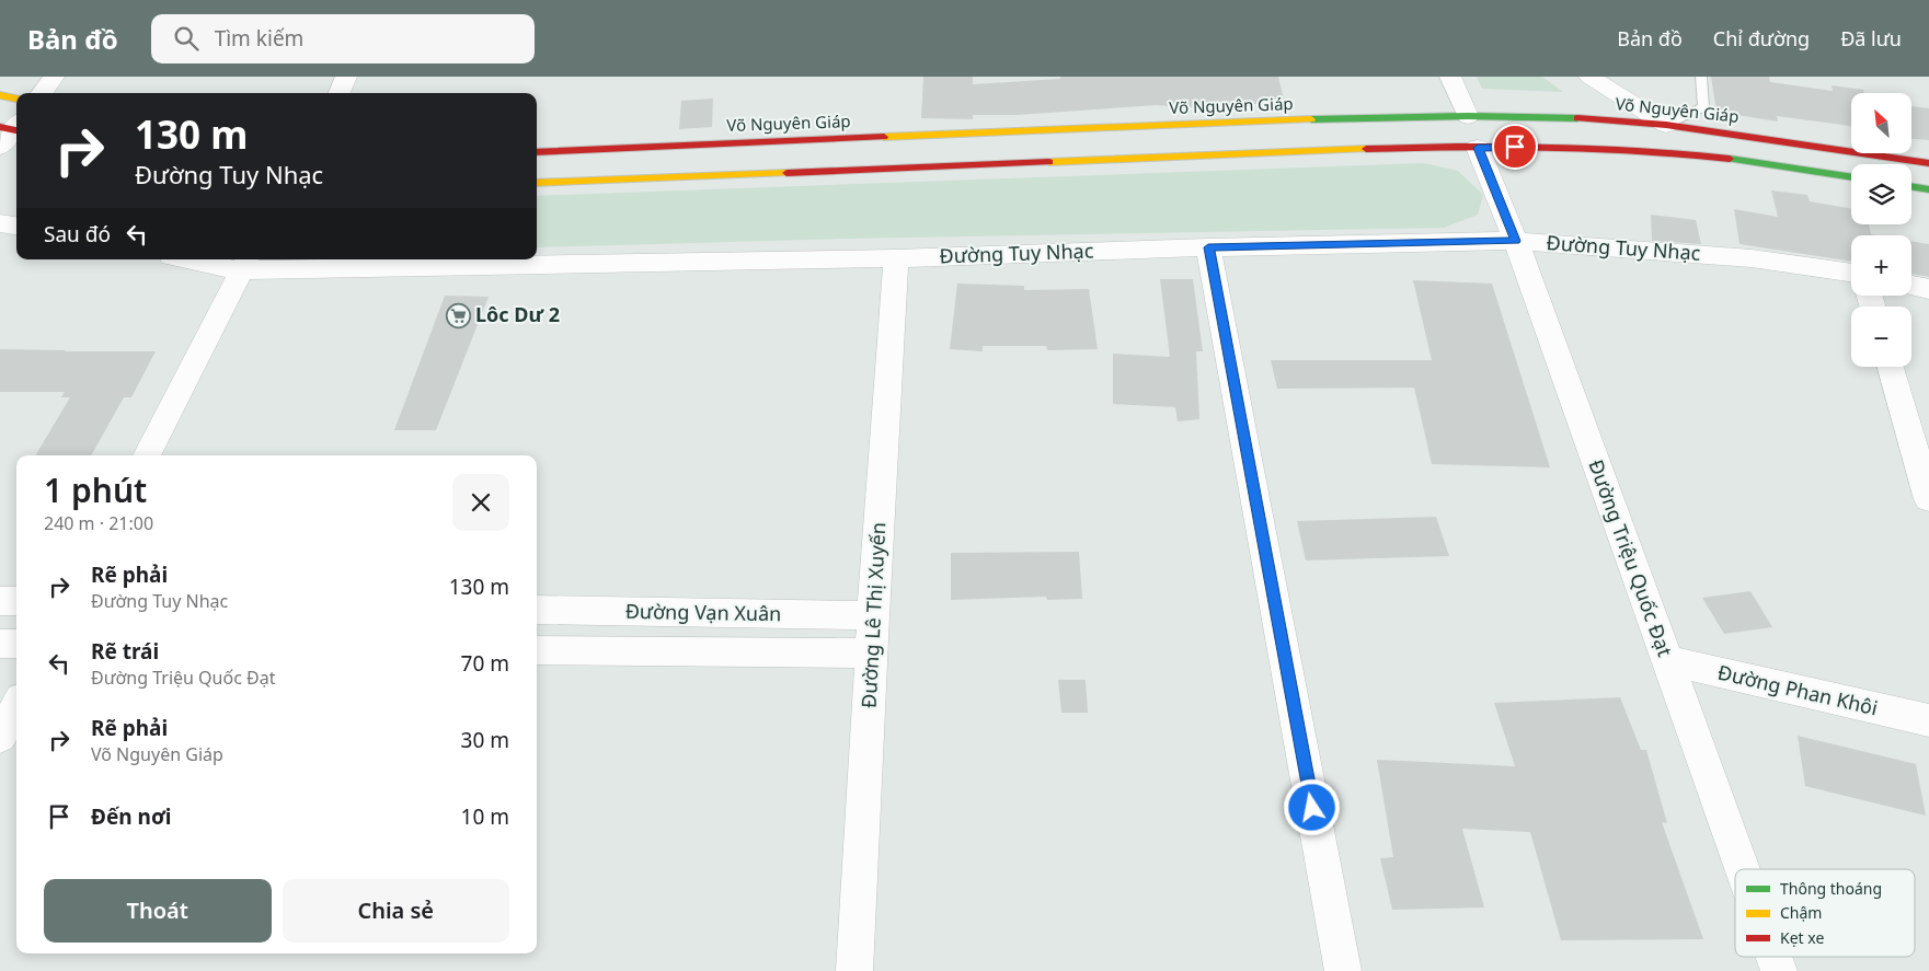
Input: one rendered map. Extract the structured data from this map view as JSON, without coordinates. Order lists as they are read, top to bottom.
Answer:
{
  "streets": {
    "main road": ["Võ Nguyên Giáp"],
    "street": [
      "Đường Tuy Nhạc",
      "Đường Triệu Quốc Đạt",
      "Đường Vạn Xuân",
      "Đường Lê Thị Xuyến",
      "Đường Phan Khôi"
    ]
  },
  "crossings": [
    ["Võ Nguyên Giáp", "Đường Triệu Quốc Đạt"],
    ["Đường Tuy Nhạc", "Đường Triệu Quốc Đạt"],
    ["Đường Tuy Nhạc", "Đường Lê Thị Xuyến"],
    ["Đường Triệu Quốc Đạt", "Đường Phan Khôi"],
    ["Đường Vạn Xuân", "Đường Lê Thị Xuyến"]
  ],
  "places": {
    "supermarket": ["Lôc Dư 2"]
  },
  "legend": ["Thông thoáng", "Chậm", "Kẹt xe"],
  "north": "top left",
  "page": {
    "header": "Bản đồ",
    "search": "Tìm kiếm",
    "nav": ["Bản đồ", "Chỉ đường", "Đã lưu"],
    "map_buttons": ["+", "−"],
    "turn": ["130 m", "Đường Tuy Nhạc"],
    "then": "Sau đó",
    "heading": ["1 phút", "240 m · 21:00"],
    "list": [
      {
        "name": "Rẽ phải",
        "note": "Đường Tuy Nhạc",
        "value": "130 m"
      },
      {
        "name": "Rẽ trái",
        "note": "Đường Triệu Quốc Đạt",
        "value": "70 m"
      },
      {
        "name": "Rẽ phải",
        "note": "Võ Nguyên Giáp",
        "value": "30 m"
      },
      {
        "name": "Đến nơi",
        "value": "10 m"
      }
    ],
    "buttons": ["Thoát", "Chia sẻ"]
  }
}
